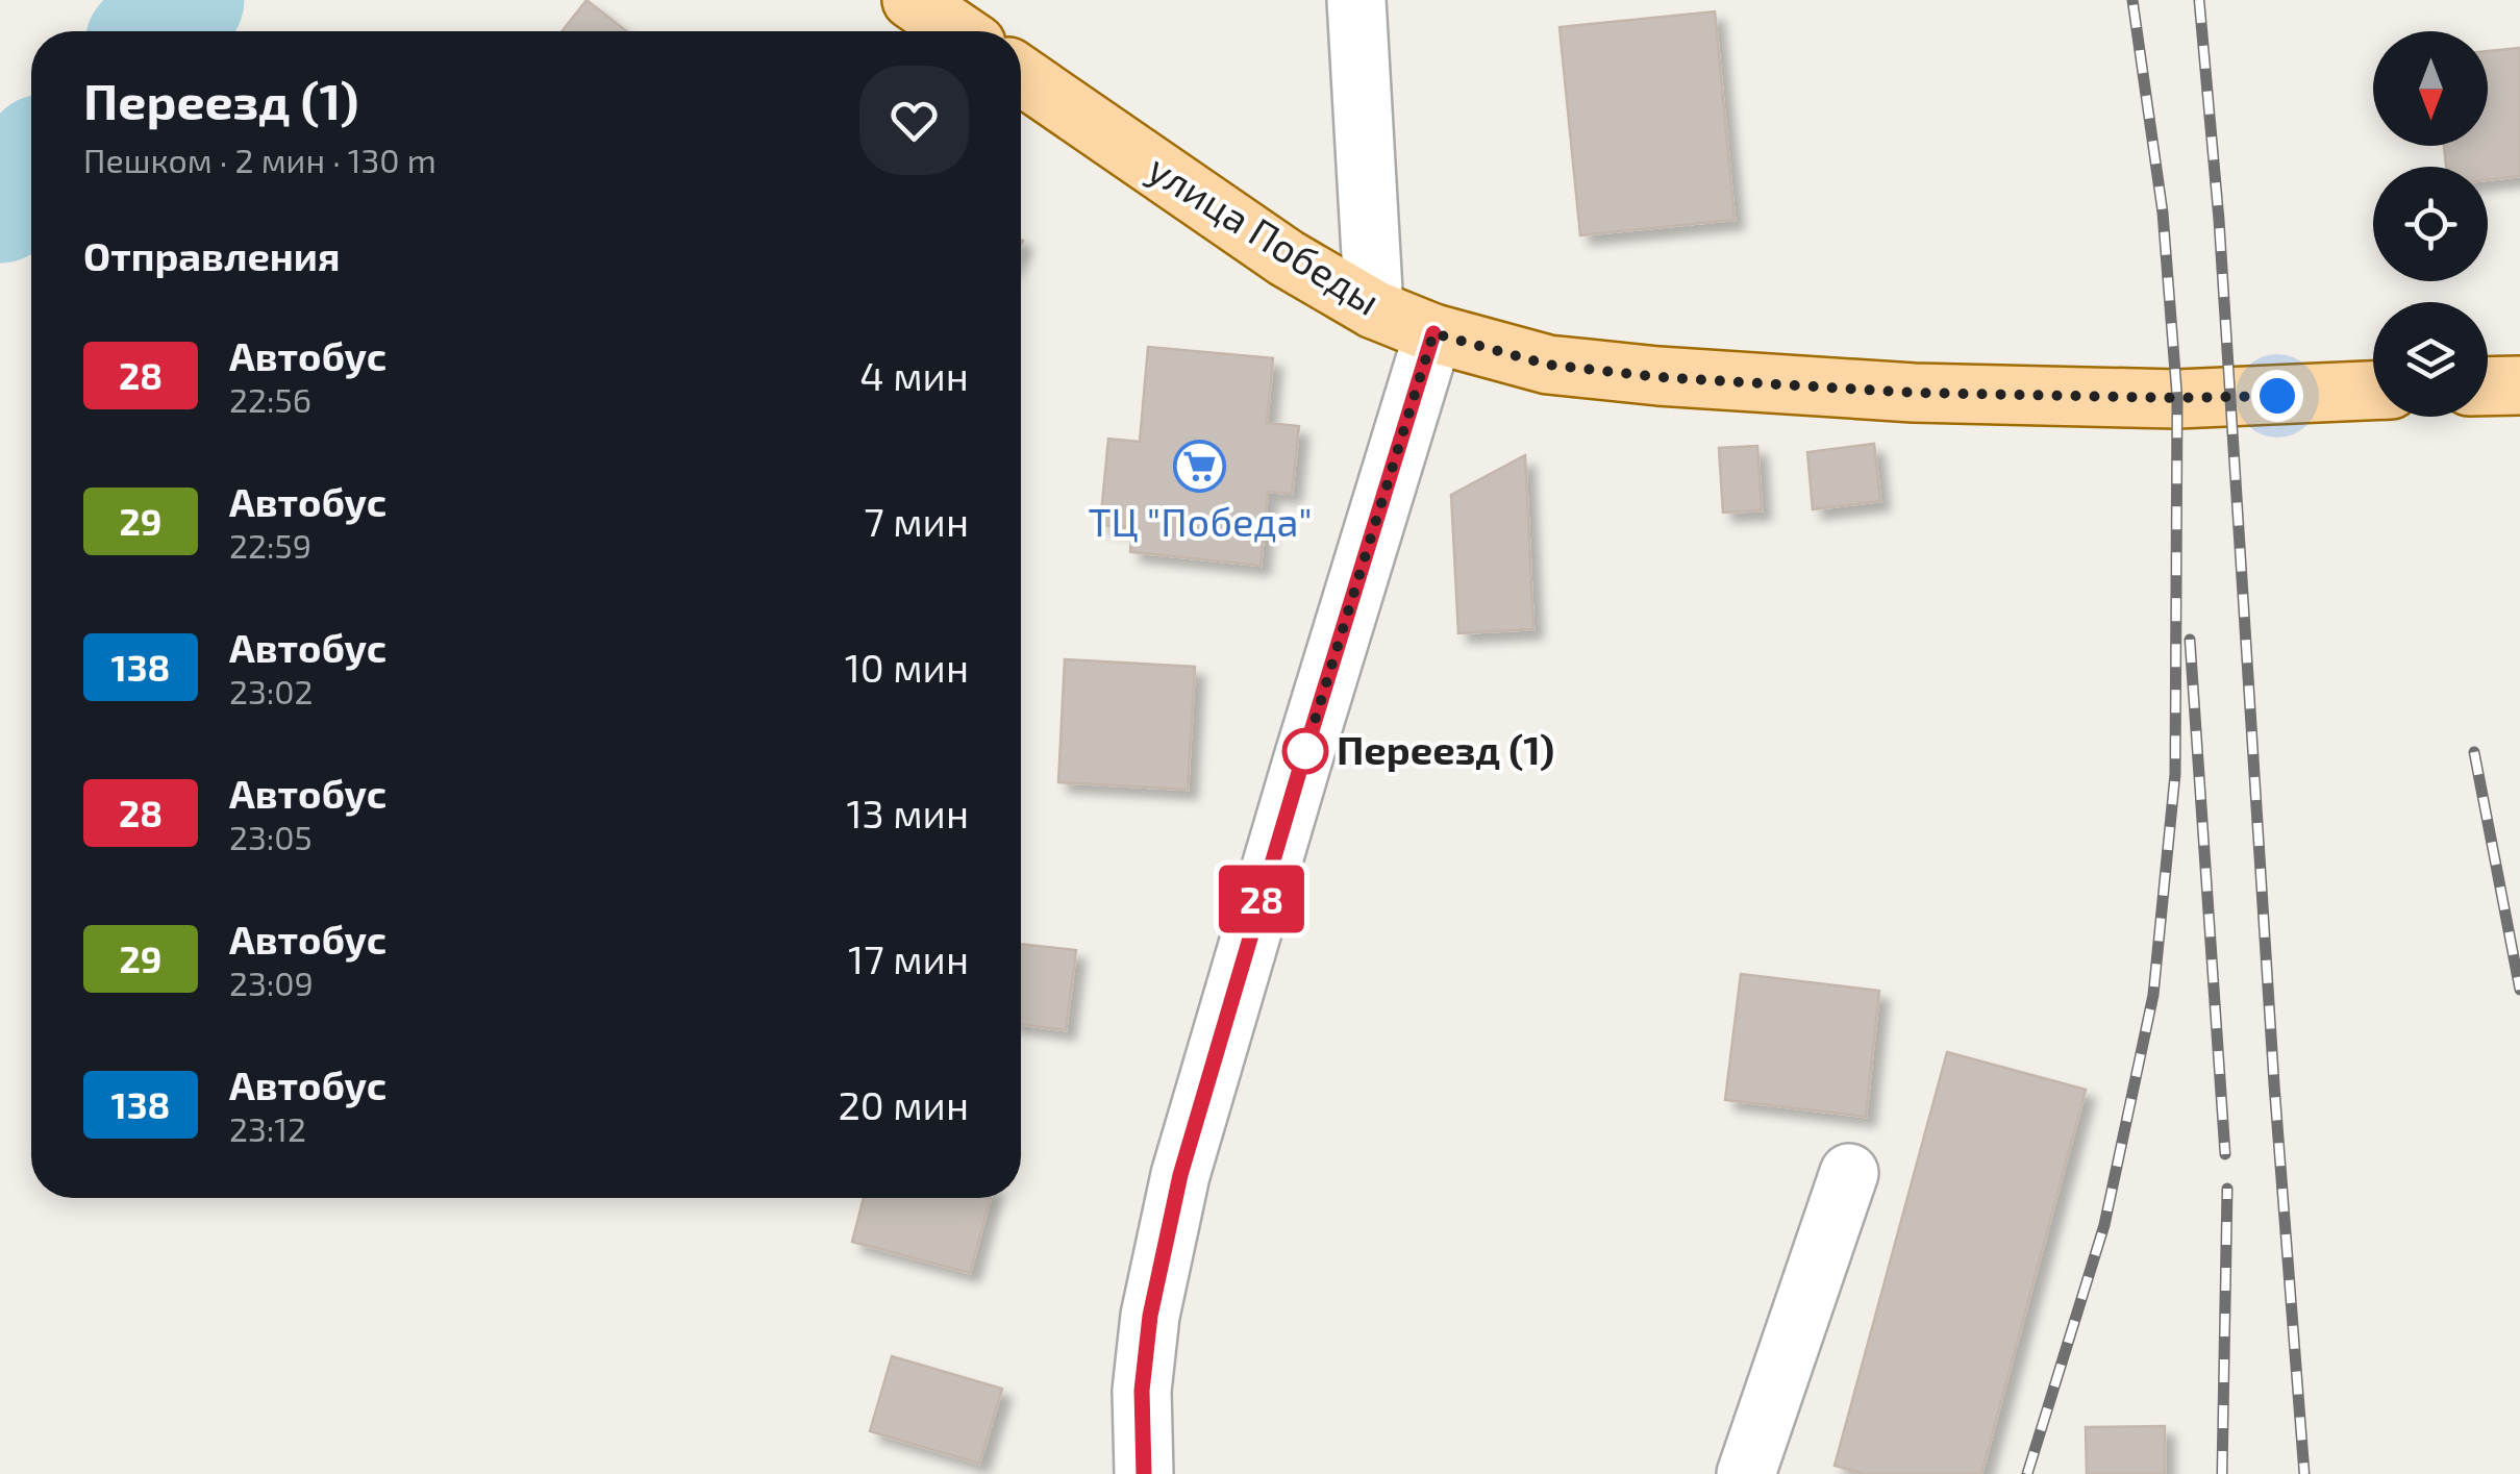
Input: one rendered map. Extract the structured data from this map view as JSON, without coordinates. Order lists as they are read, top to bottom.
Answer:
{
  "streets": {
    "main road": ["улица Победы"]
  },
  "places": {
    "supermarket": ["ТЦ \"Победа\""],
    "other": ["Переезд (1)"]
  },
  "lines": ["bus line 28"],
  "north": "bottom",
  "page": {
    "on_map": "28",
    "heading": [
      ["Переезд (1)", "Пешком · 2 мин · 130 m"],
      "Отправления"
    ],
    "list": [
      {
        "mark": "28",
        "name": "Автобус",
        "note": "22:56",
        "value": "4 мин"
      },
      {
        "mark": "29",
        "name": "Автобус",
        "note": "22:59",
        "value": "7 мин"
      },
      {
        "mark": "138",
        "name": "Автобус",
        "note": "23:02",
        "value": "10 мин"
      },
      {
        "mark": "28",
        "name": "Автобус",
        "note": "23:05",
        "value": "13 мин"
      },
      {
        "mark": "29",
        "name": "Автобус",
        "note": "23:09",
        "value": "17 мин"
      },
      {
        "mark": "138",
        "name": "Автобус",
        "note": "23:12",
        "value": "20 мин"
      }
    ]
  }
}
